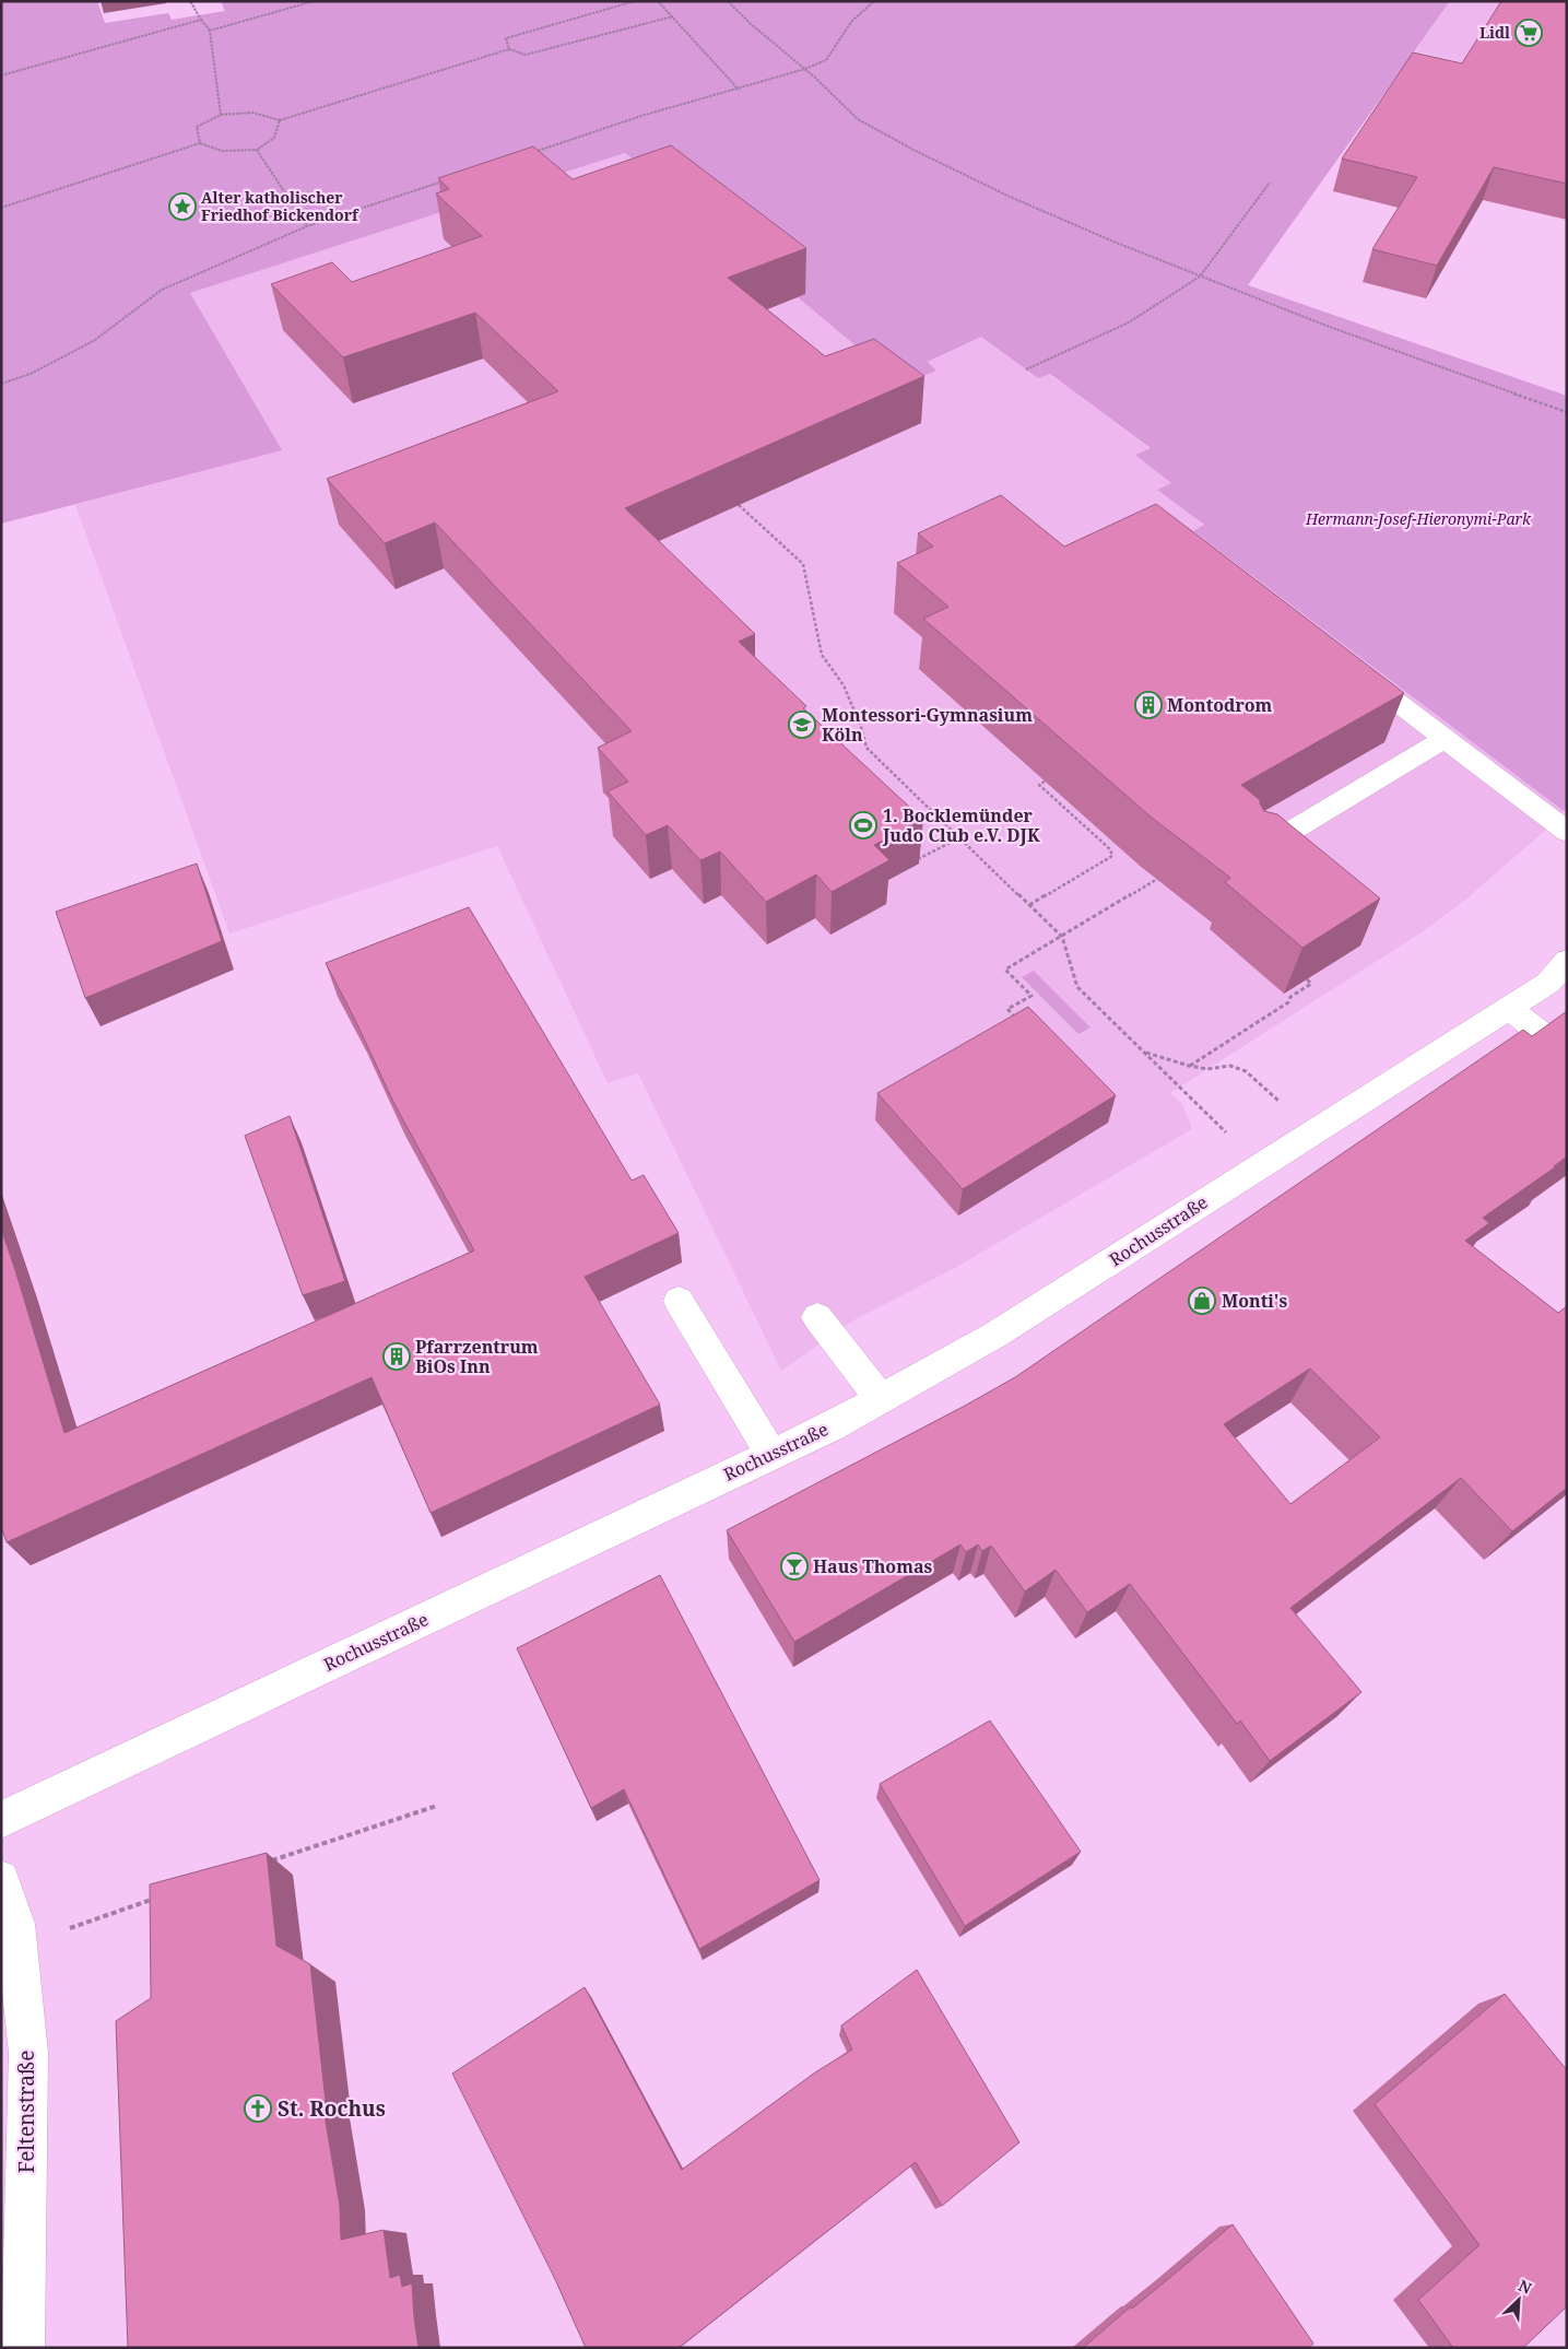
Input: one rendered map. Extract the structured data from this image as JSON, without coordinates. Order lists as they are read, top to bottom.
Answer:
{
  "streets": {
    "street": ["Rochusstraße", "Feltenstraße"]
  },
  "parks": ["Hermann-Josef-Hieronymi-Park"],
  "places": {
    "supermarket": ["Lidl"],
    "place": ["Alter katholischer Friedhof Bickendorf"],
    "building": ["Montodrom", "Pfarrzentrum BiOs Inn"],
    "school or university": ["Montessori-Gymnasium Köln"],
    "sports": ["1. Bocklemünder Judo Club e.V. DJK"],
    "shop": ["Monti's"],
    "bar": ["Haus Thomas"],
    "church": ["St. Rochus"]
  },
  "north": "top right"
}
